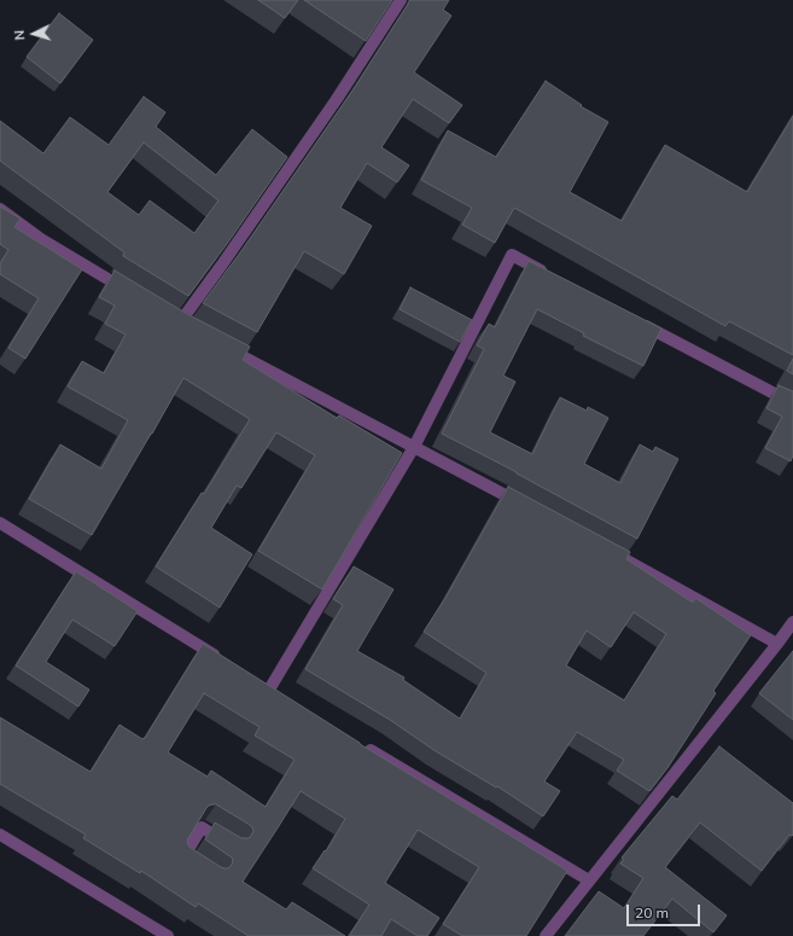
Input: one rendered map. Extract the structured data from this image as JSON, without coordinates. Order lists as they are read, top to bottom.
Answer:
{
  "scale_bar": "20 m",
  "north": "left"
}
